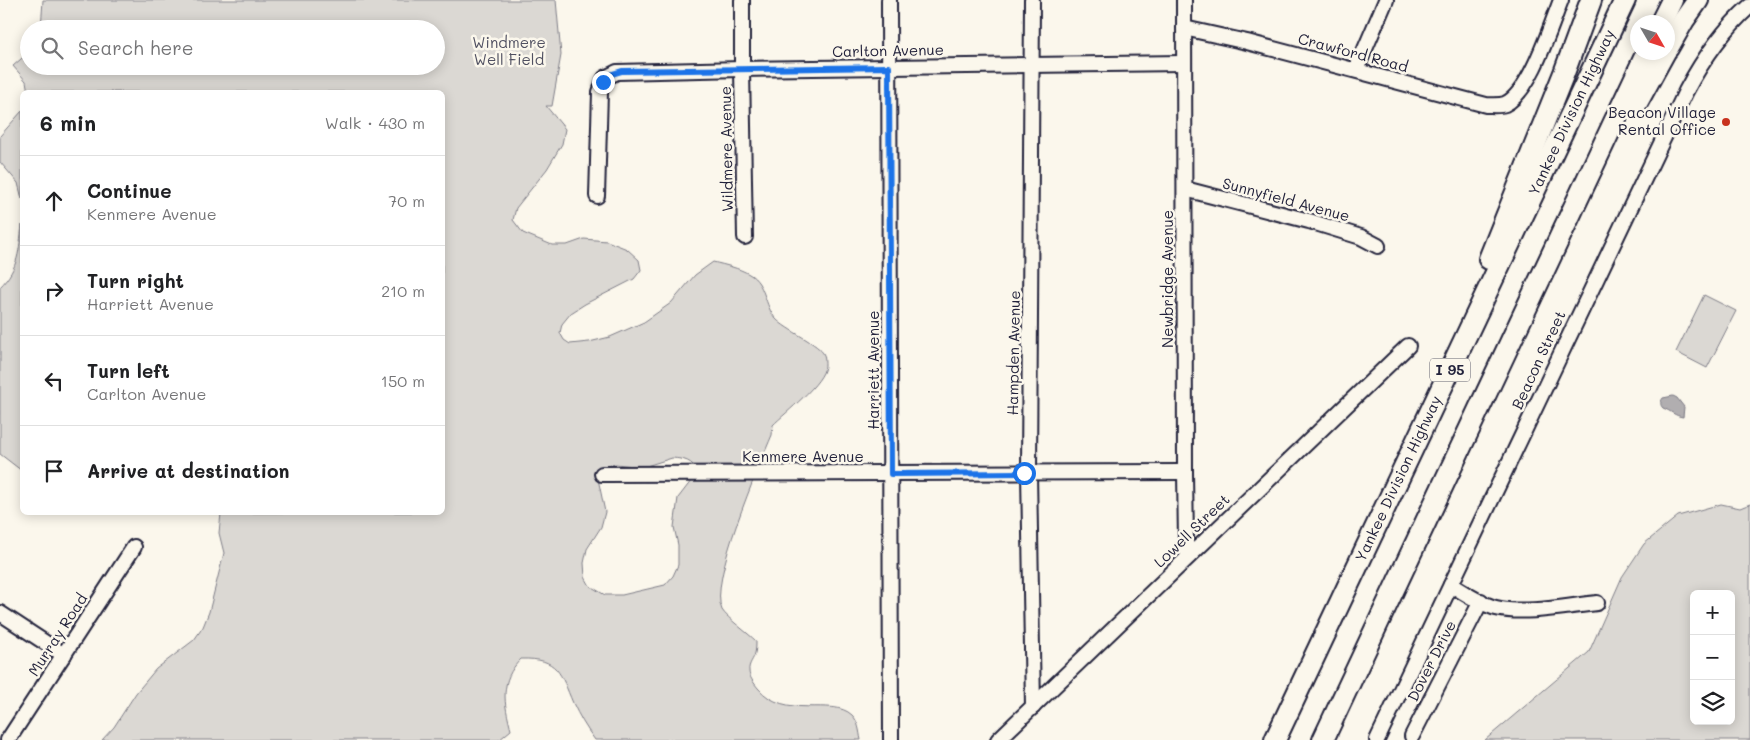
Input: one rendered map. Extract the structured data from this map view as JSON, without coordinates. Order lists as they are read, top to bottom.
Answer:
{
  "streets": {
    "highway": ["Yankee Division Highway", "I 95"],
    "street": [
      "Carlton Avenue",
      "Crawford Road",
      "Wildmere Avenue",
      "Sunnyfield Avenue",
      "Newbridge Avenue",
      "Hampden Avenue",
      "Beacon Street",
      "Harriett Avenue",
      "Kenmere Avenue",
      "Lowell Street",
      "Murray Road",
      "Dover Drive"
    ]
  },
  "crossings": [
    ["Carlton Avenue", "Wildmere Avenue"],
    ["Carlton Avenue", "Newbridge Avenue"],
    ["Carlton Avenue", "Hampden Avenue"],
    ["Carlton Avenue", "Harriett Avenue"],
    ["Crawford Road", "Newbridge Avenue"],
    ["Sunnyfield Avenue", "Newbridge Avenue"],
    ["Newbridge Avenue", "Kenmere Avenue"],
    ["Newbridge Avenue", "Lowell Street"],
    ["Hampden Avenue", "Kenmere Avenue"],
    ["Hampden Avenue", "Lowell Street"],
    ["Harriett Avenue", "Kenmere Avenue"]
  ],
  "parks": ["Windmere Well Field"],
  "places": ["Beacon Village Rental Office"],
  "north": "bottom right",
  "page": {
    "search": "Search here",
    "heading": ["6 min", "Walk · 430 m"],
    "list": [
      ["Continue", "Kenmere Avenue", "70 m"],
      ["Turn right", "Harriett Avenue", "210 m"],
      ["Turn left", "Carlton Avenue", "150 m"],
      "Arrive at destination"
    ],
    "map_buttons": ["+", "−"]
  }
}
